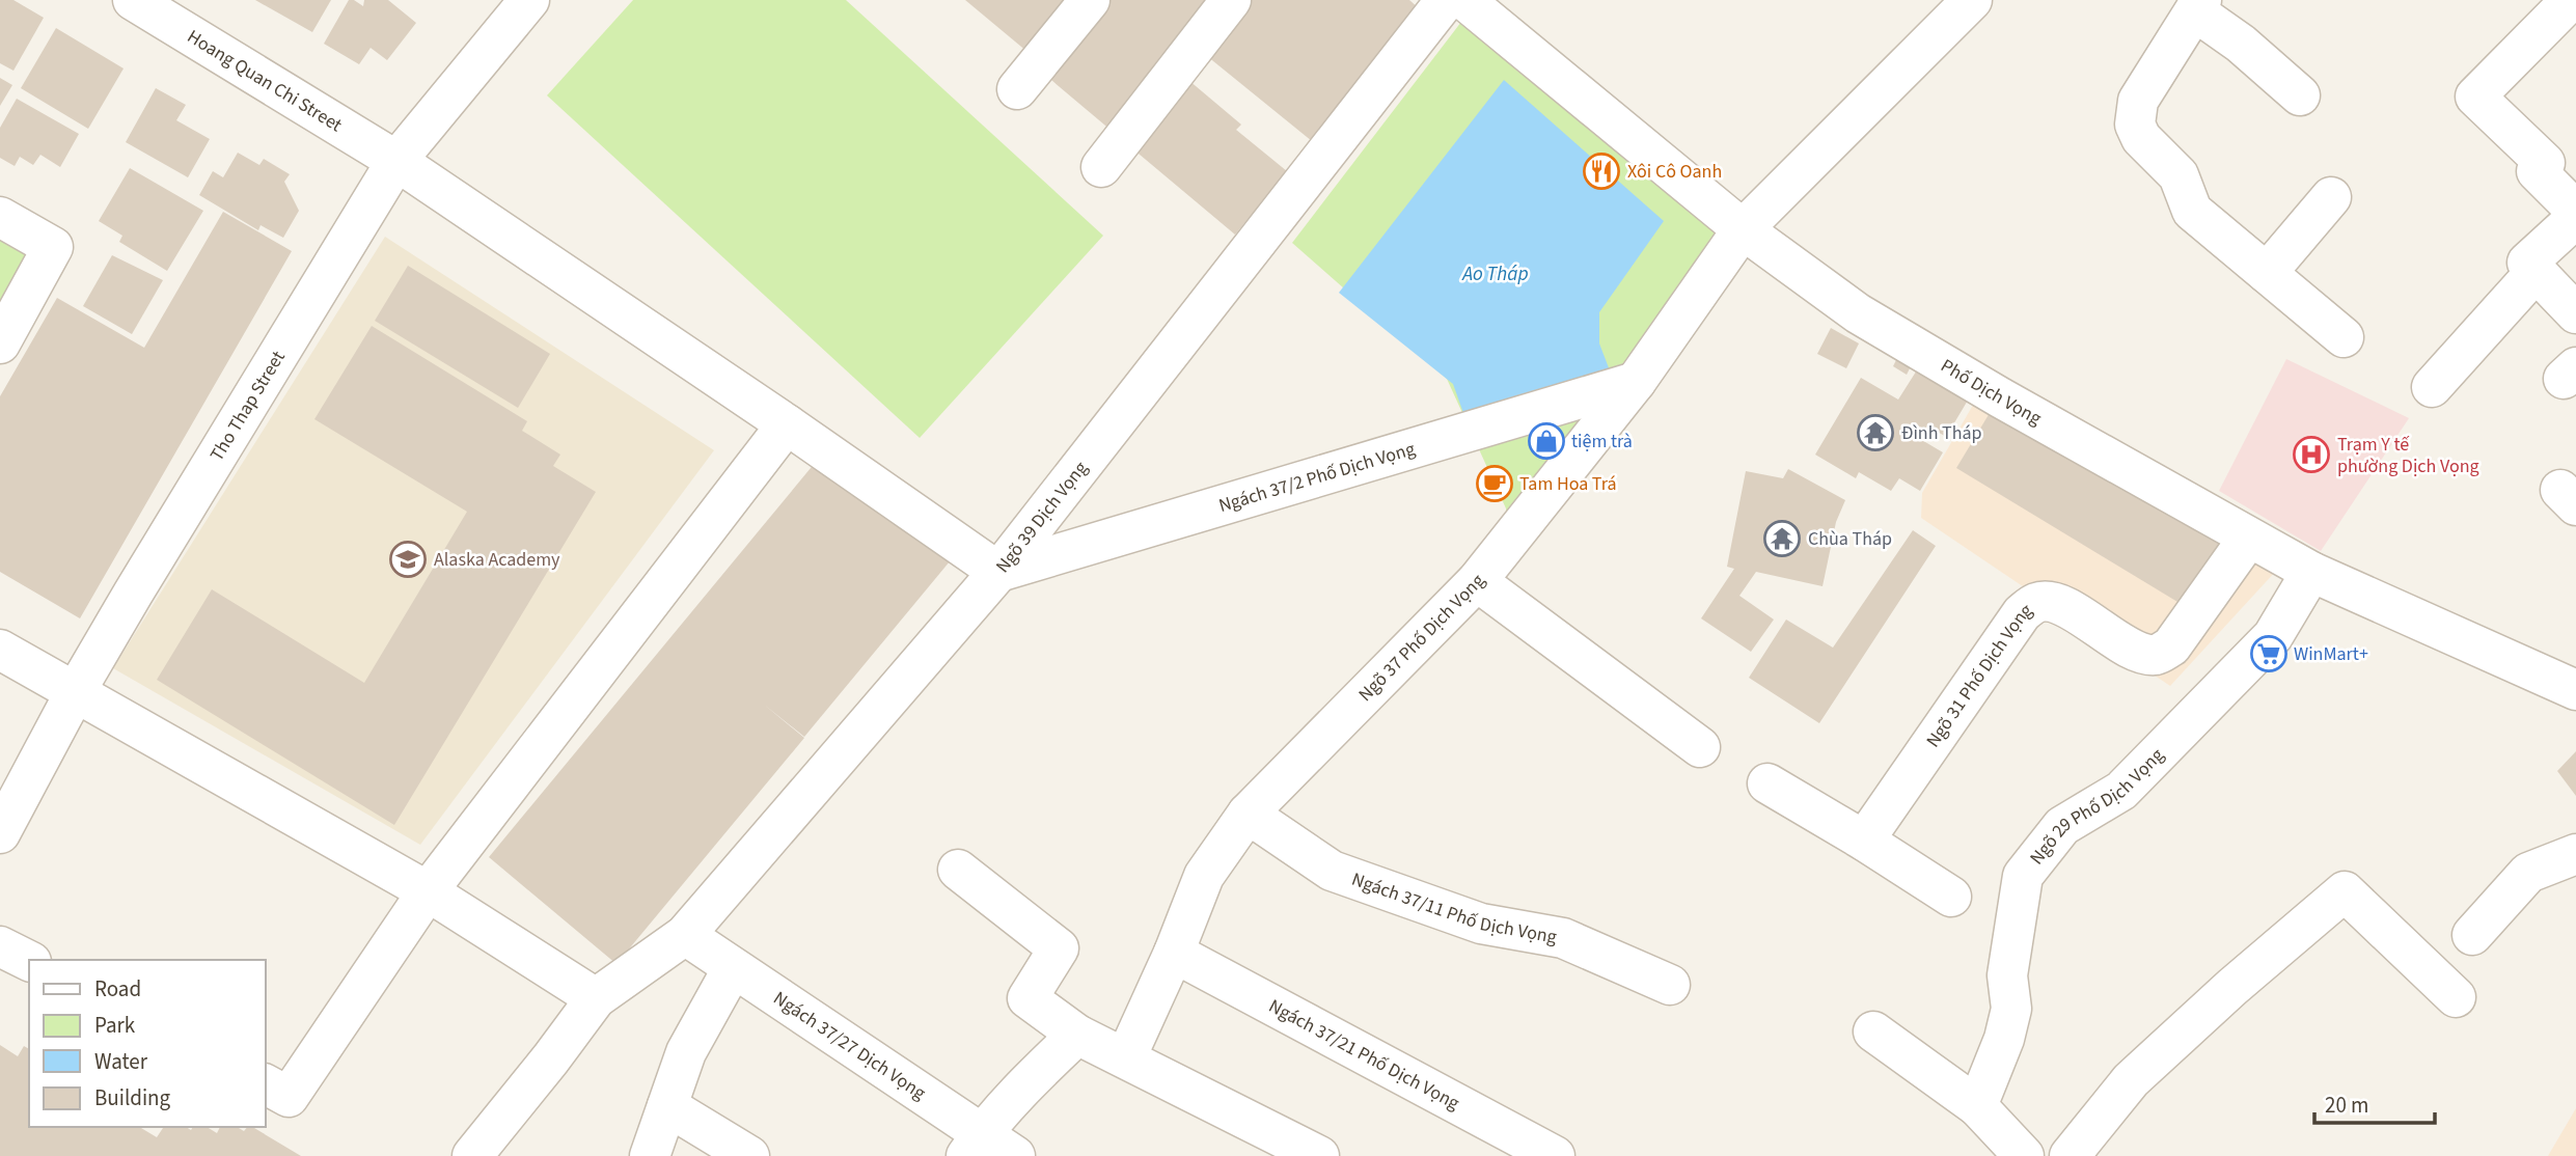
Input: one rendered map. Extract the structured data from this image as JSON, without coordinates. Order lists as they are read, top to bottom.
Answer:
{
  "streets": {
    "street": [
      "Hoang Quan Chi Street",
      "Phố Dịch Vọng",
      "Tho Thap Street",
      "Ngách 37/2 Phố Dịch Vọng",
      "Ngõ 39 Dịch Vọng",
      "Ngõ 37 Phố Dịch Vọng",
      "Ngõ 31 Phố Dịch Vọng",
      "Ngõ 29 Phố Dịch Vọng",
      "Ngách 37/11 Phố Dịch Vọng",
      "Ngách 37/27 Dịch Vọng",
      "Ngách 37/21 Phố Dịch Vọng"
    ]
  },
  "crossings": [
    ["Hoang Quan Chi Street", "Tho Thap Street"],
    ["Hoang Quan Chi Street", "Ngách 37/2 Phố Dịch Vọng"],
    ["Hoang Quan Chi Street", "Ngõ 39 Dịch Vọng"],
    ["Phố Dịch Vọng", "Ngõ 37 Phố Dịch Vọng"],
    ["Phố Dịch Vọng", "Ngõ 31 Phố Dịch Vọng"],
    ["Phố Dịch Vọng", "Ngõ 29 Phố Dịch Vọng"],
    ["Ngách 37/2 Phố Dịch Vọng", "Ngõ 39 Dịch Vọng"],
    ["Ngách 37/2 Phố Dịch Vọng", "Ngõ 37 Phố Dịch Vọng"],
    ["Ngõ 39 Dịch Vọng", "Ngách 37/27 Dịch Vọng"],
    ["Ngõ 37 Phố Dịch Vọng", "Ngách 37/11 Phố Dịch Vọng"],
    ["Ngõ 37 Phố Dịch Vọng", "Ngách 37/21 Phố Dịch Vọng"]
  ],
  "water": ["Ao Tháp"],
  "places": {
    "restaurant": ["Xôi Cô Oanh"],
    "temple": ["Đình Tháp", "Chùa Tháp"],
    "shop": ["tiệm trà"],
    "hospital": ["Trạm Y tế phường Dịch Vọng"],
    "cafe": ["Tam Hoa Trá"],
    "school or university": ["Alaska Academy"],
    "supermarket": ["WinMart+"]
  },
  "legend": [
    "Road",
    "Park",
    "Water",
    "Building"
  ],
  "scale_bar": "20 m"
}
